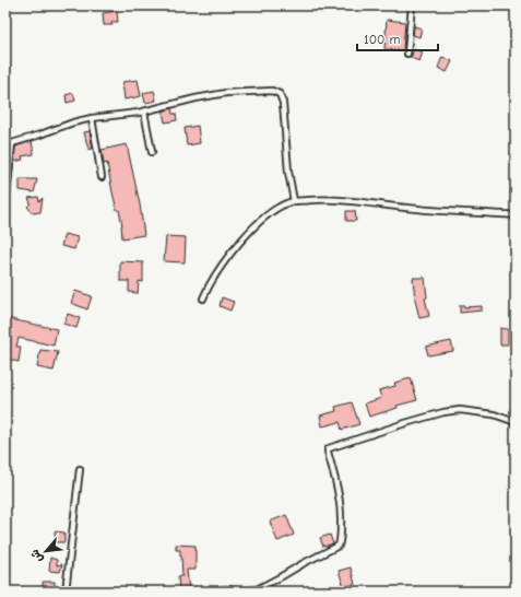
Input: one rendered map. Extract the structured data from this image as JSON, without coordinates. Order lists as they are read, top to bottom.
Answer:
{
  "scale_bar": "100 m",
  "north": "bottom left"
}
